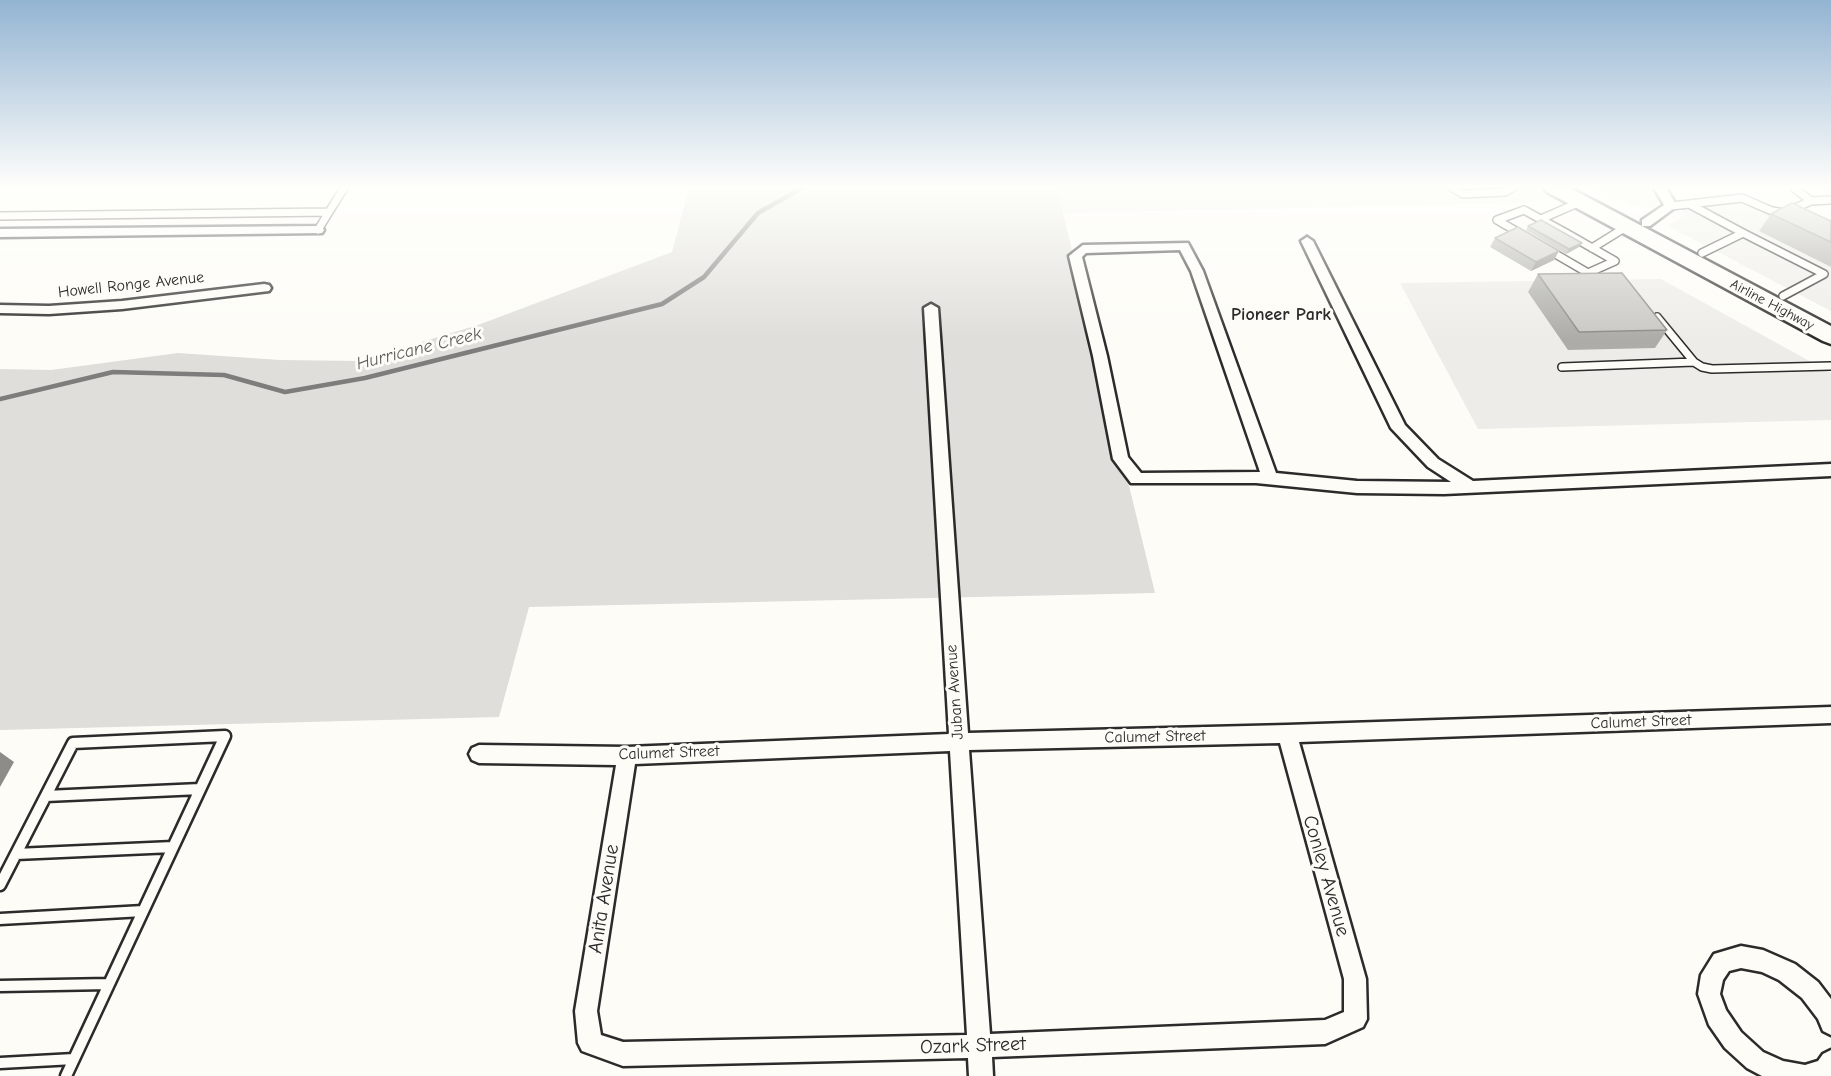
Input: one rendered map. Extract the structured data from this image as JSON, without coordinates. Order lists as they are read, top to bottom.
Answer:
{
  "streets": {
    "highway": ["Airline Highway"],
    "street": [
      "Howell Ronge Avenue",
      "Juban Avenue",
      "Calumet Street",
      "Conley Avenue",
      "Anita Avenue",
      "Ozark Street"
    ]
  },
  "crossings": [
    ["Juban Avenue", "Calumet Street"],
    ["Juban Avenue", "Ozark Street"],
    ["Calumet Street", "Conley Avenue"],
    ["Calumet Street", "Anita Avenue"],
    ["Conley Avenue", "Ozark Street"],
    ["Anita Avenue", "Ozark Street"]
  ],
  "districts": ["Pioneer Park"],
  "water": ["Hurricane Creek"]
}
